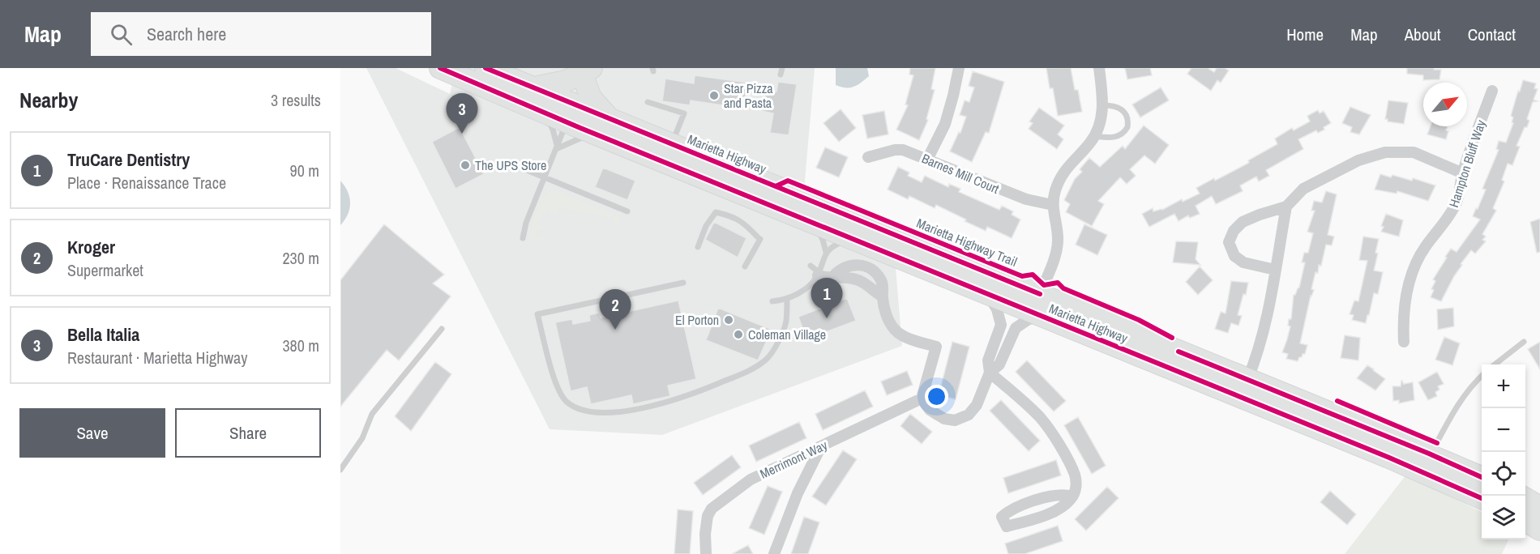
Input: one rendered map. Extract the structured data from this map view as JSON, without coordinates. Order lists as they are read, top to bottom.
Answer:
{
  "streets": {
    "highway": ["Marietta Highway"],
    "street": ["Hampton Bluff Way", "Barnes Mill Court", "Merrimont Way"],
    "cycle path": ["Marietta Highway Trail"]
  },
  "places": [
    "Star Pizza and Pasta",
    "The UPS Store",
    "El Porton",
    "Coleman Village"
  ],
  "north": "top right",
  "page": {
    "header": "Map",
    "search": "Search here",
    "nav": [
      "Home",
      "Map",
      "About",
      "Contact"
    ],
    "heading": ["Nearby", "3 results"],
    "pins": ["3", "1", "2"],
    "list": [
      {
        "mark": "1",
        "name": "TruCare Dentistry",
        "note": "Place · Renaissance Trace",
        "value": "90 m"
      },
      {
        "mark": "2",
        "name": "Kroger",
        "note": "Supermarket",
        "value": "230 m"
      },
      {
        "mark": "3",
        "name": "Bella Italia",
        "note": "Restaurant · Marietta Highway",
        "value": "380 m"
      }
    ],
    "map_buttons": ["+", "−"],
    "buttons": ["Save", "Share"]
  }
}
